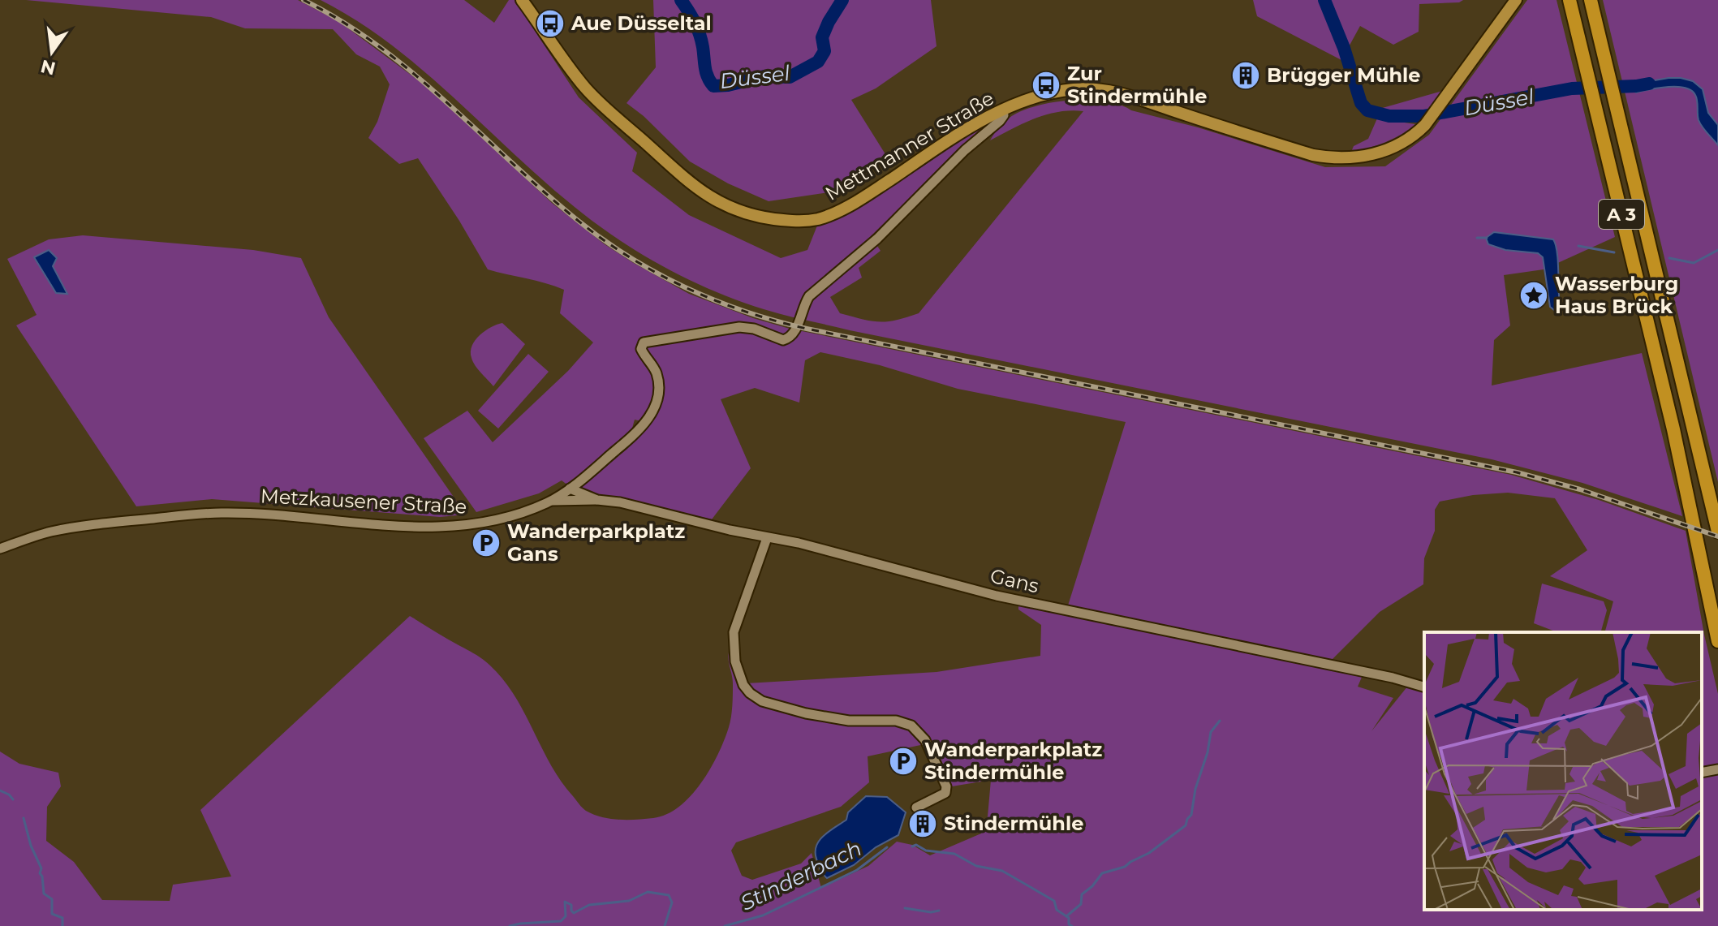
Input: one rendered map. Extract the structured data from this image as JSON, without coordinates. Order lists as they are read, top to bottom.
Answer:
{
  "streets": {
    "highway": ["A 3"],
    "main road": ["Mettmanner Straße"],
    "street": ["Metzkausener Straße", "Gans"]
  },
  "crossings": [
    ["Mettmanner Straße", "Metzkausener Straße"],
    ["Metzkausener Straße", "Gans"]
  ],
  "water": ["Düssel", "Stinderbach"],
  "places": {
    "bus stop": ["Aue Düsseltal", "Zur Stindermühle"],
    "building": ["Brügger Mühle", "Stindermühle"],
    "place": ["Wasserburg Haus Brück"],
    "parking": ["Wanderparkplatz Gans", "Wanderparkplatz Stindermühle"]
  },
  "north": "bottom"
}
